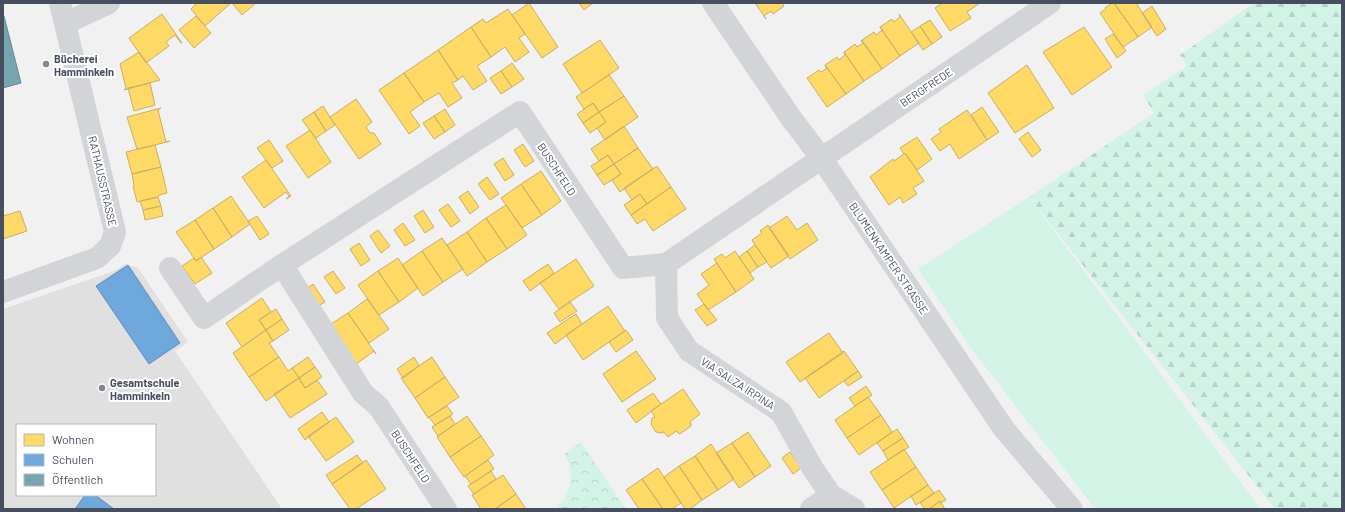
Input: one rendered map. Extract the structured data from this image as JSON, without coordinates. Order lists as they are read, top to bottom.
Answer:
{
  "streets": {
    "street": [
      "BERGFREDE",
      "BUSCHFELD",
      "RATHAUSSTRASSE",
      "BLUMENKAMPER STRASSE",
      "VIA SALZA IRPINA"
    ]
  },
  "crossings": [
    ["BERGFREDE", "BUSCHFELD"],
    ["BERGFREDE", "BLUMENKAMPER STRASSE"],
    ["BUSCHFELD", "BLUMENKAMPER STRASSE"],
    ["BUSCHFELD", "VIA SALZA IRPINA"]
  ],
  "places": ["Bücherei Hamminkeln", "Gesamtschule Hamminkeln"],
  "legend": ["Wohnen", "Schulen", "Öffentlich"]
}
